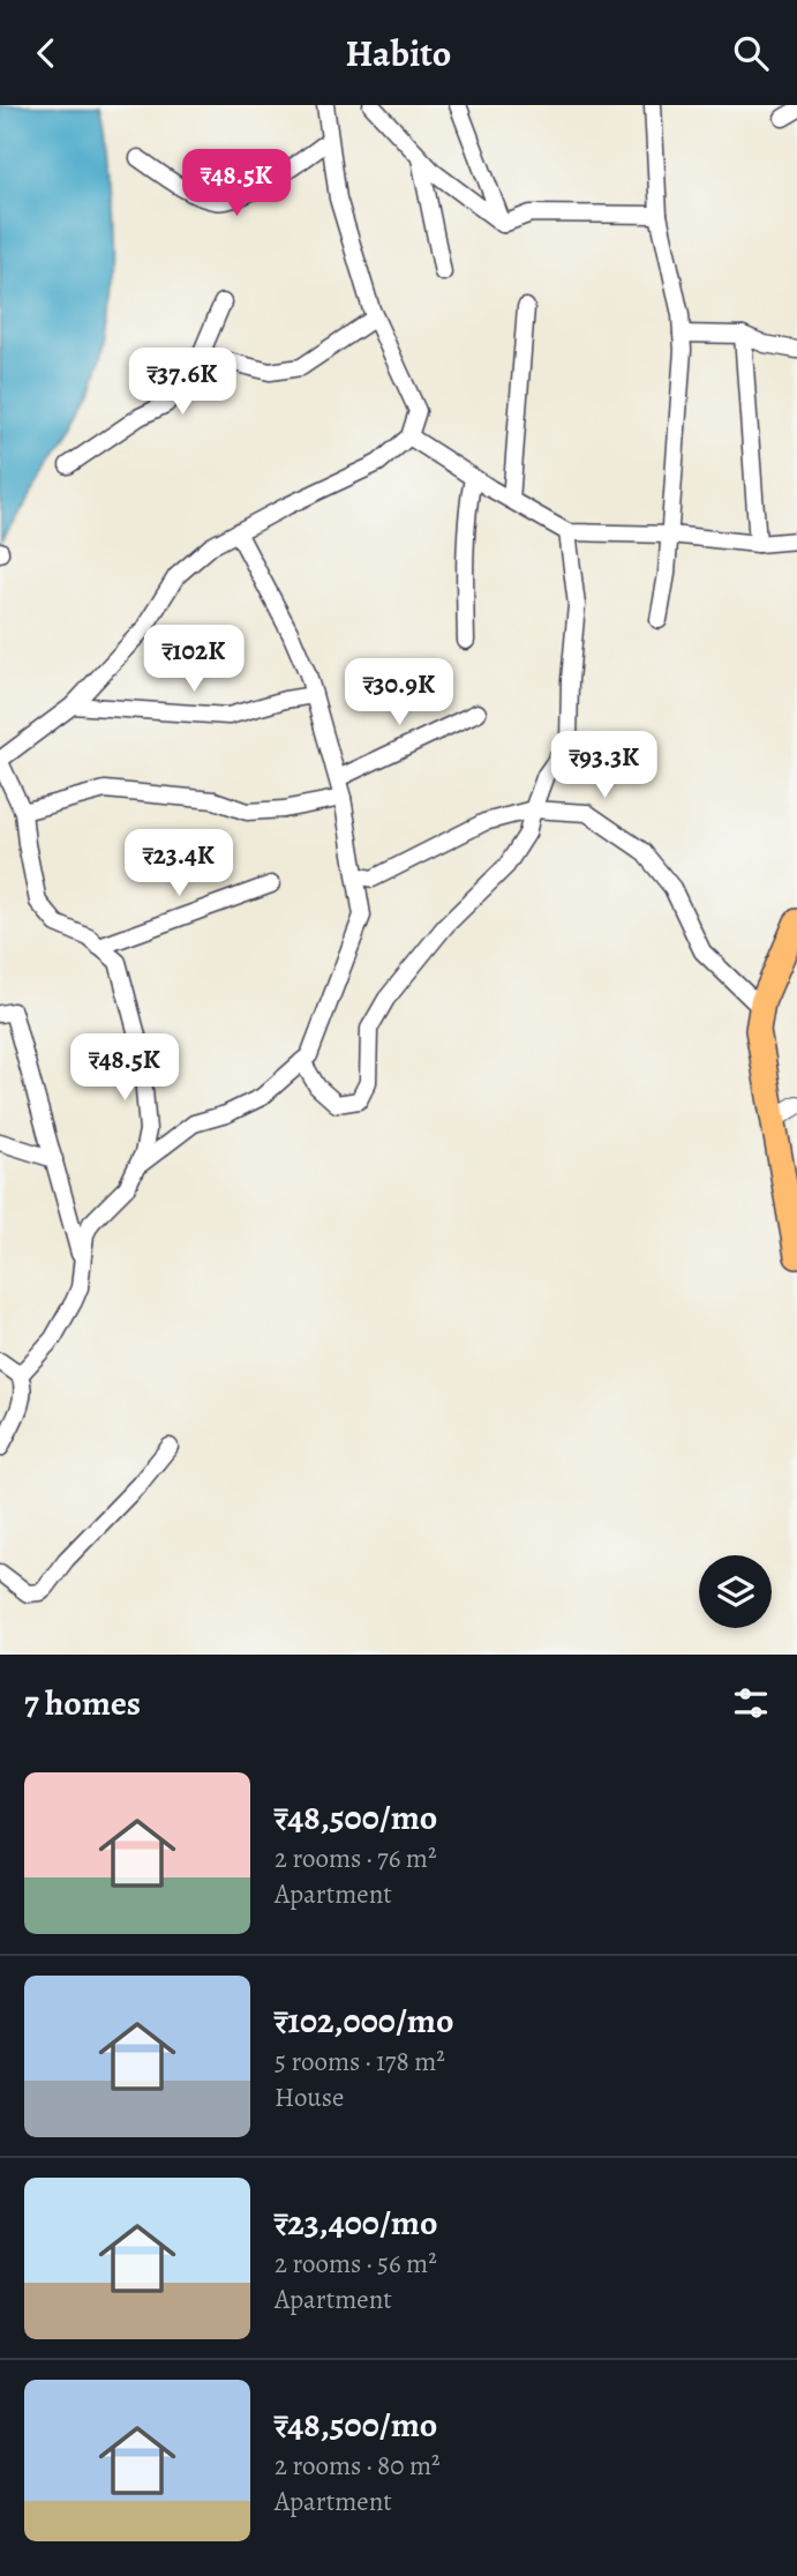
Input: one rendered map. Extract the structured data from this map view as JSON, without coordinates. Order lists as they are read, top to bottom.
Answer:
{
  "page": {
    "header": "Habito",
    "price": [
      "₹48.5K",
      "₹37.6K",
      "₹102K",
      "₹30.9K",
      "₹93.3K",
      "₹23.4K",
      "₹48.5K"
    ],
    "heading": "7 homes",
    "list": [
      {
        "name": "₹48,500/mo",
        "note": "2 rooms · 76 m² · Apartment"
      },
      {
        "name": "₹102,000/mo",
        "note": "5 rooms · 178 m² · House"
      },
      {
        "name": "₹23,400/mo",
        "note": "2 rooms · 56 m² · Apartment"
      },
      {
        "name": "₹48,500/mo",
        "note": "2 rooms · 80 m² · Apartment"
      }
    ]
  }
}
